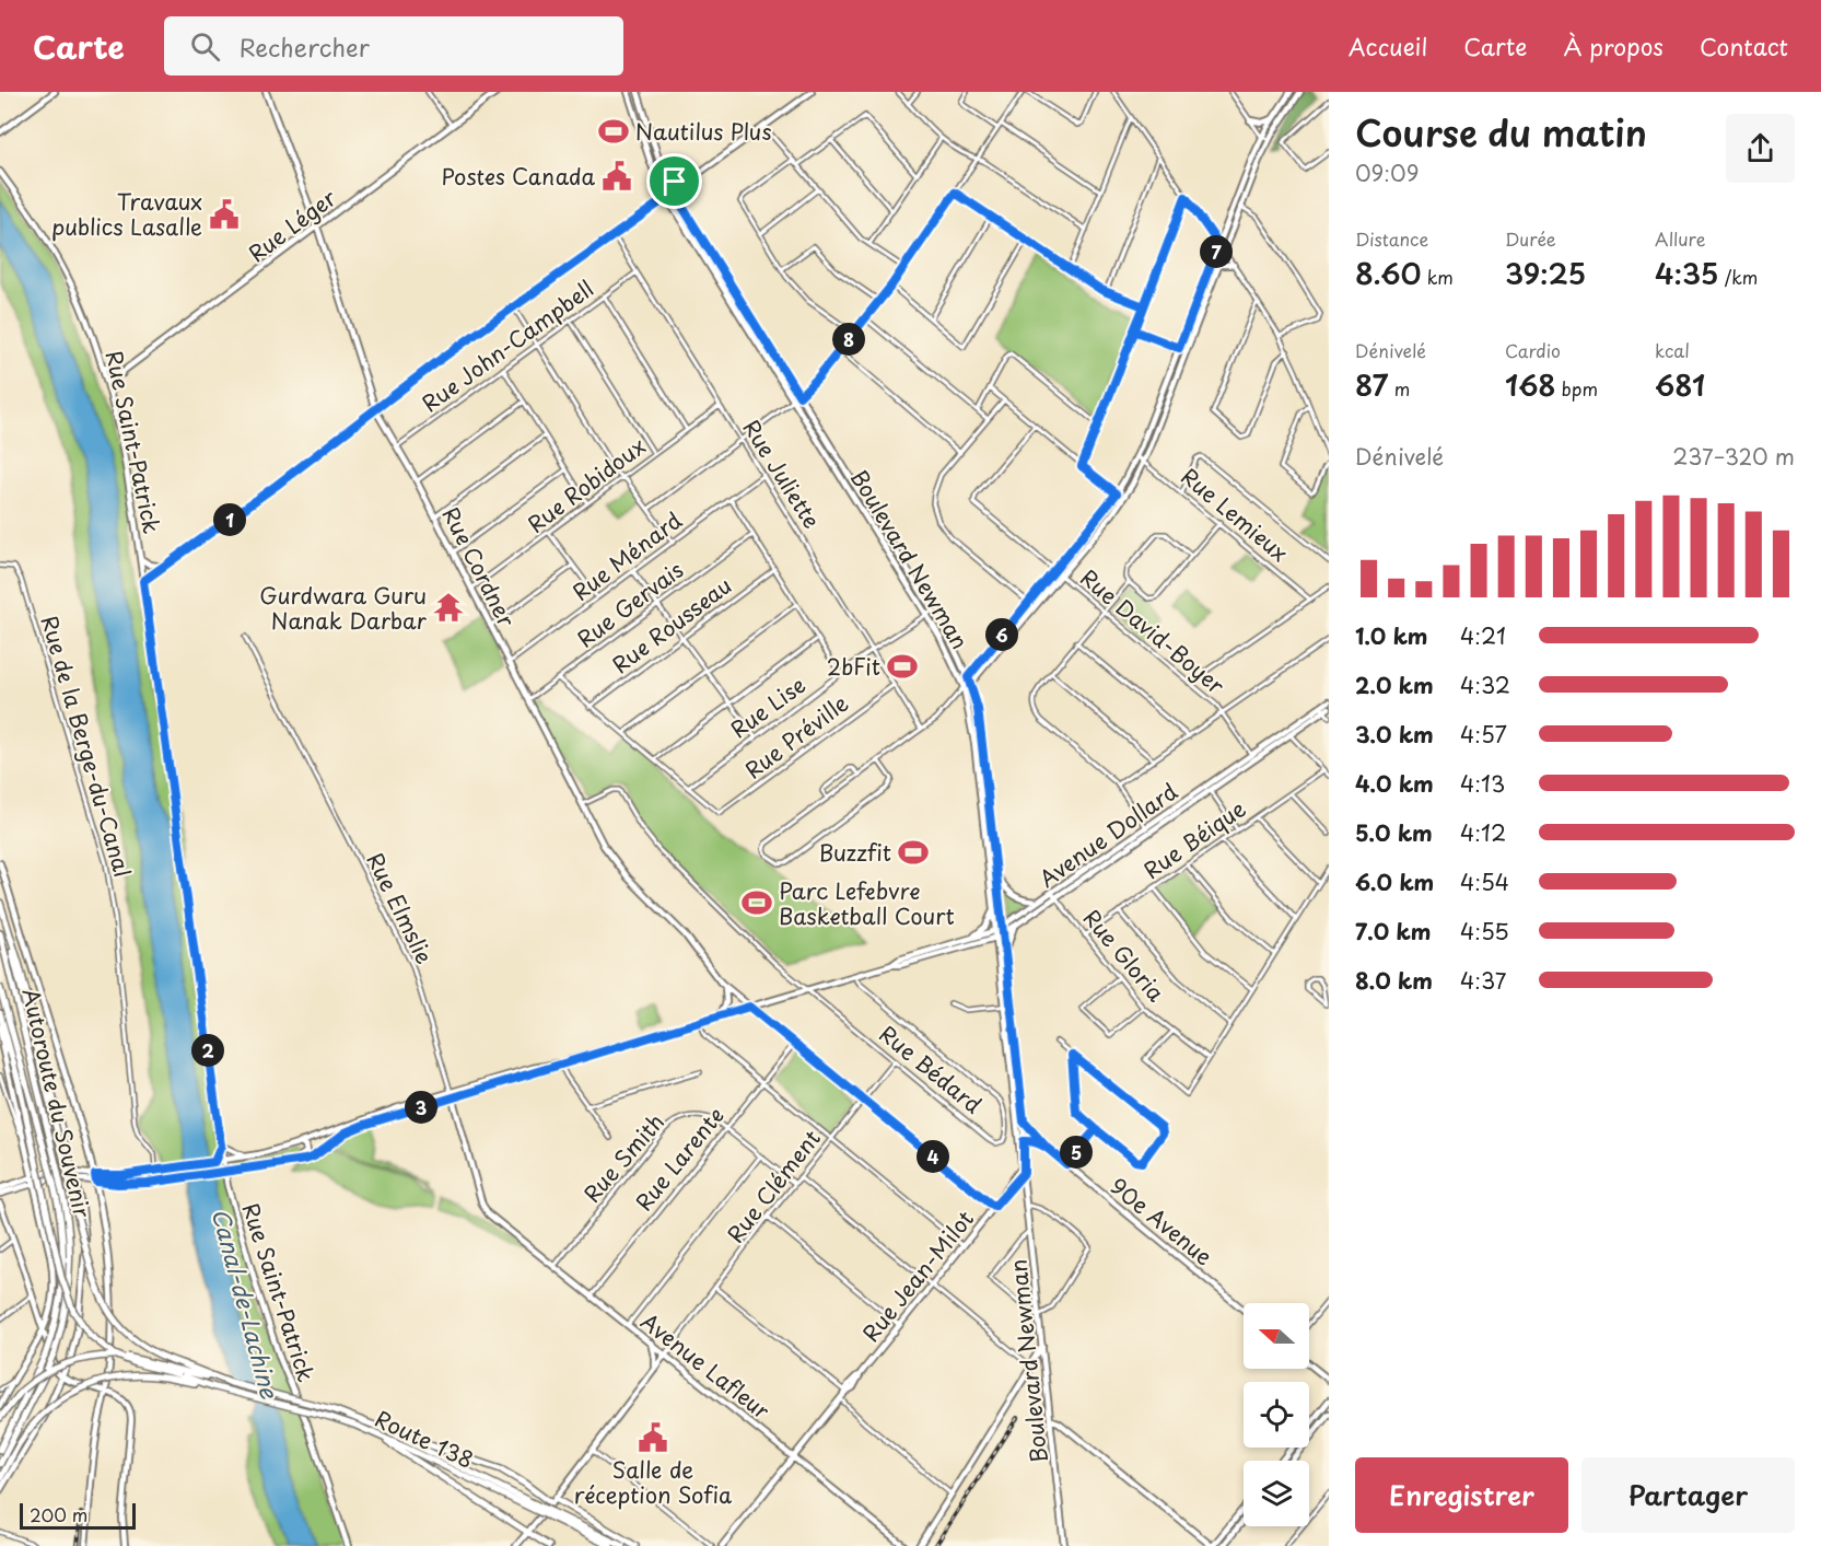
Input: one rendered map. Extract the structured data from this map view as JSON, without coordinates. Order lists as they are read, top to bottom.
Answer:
{
  "streets": {
    "highway": ["Autoroute du Souvenir", "Route 138"],
    "main road": [
      "Rue Léger",
      "Rue Saint-Patrick",
      "Boulevard Newman",
      "Rue Cordner",
      "Avenue Dollard",
      "Rue Elmslie",
      "Rue Clément",
      "90e Avenue",
      "Rue Jean-Milot",
      "Avenue Lafleur"
    ],
    "street": [
      "Rue John-Campbell",
      "Rue Juliette",
      "Rue Robidoux",
      "Rue Lemieux",
      "Rue Ménard",
      "Rue Gervais",
      "Rue Rousseau",
      "Rue David-Boyer",
      "Rue Lise",
      "Rue Préville",
      "Rue de la Berge-du-Canal",
      "Rue Béique",
      "Rue Gloria",
      "Rue Bédard",
      "Rue Smith",
      "Rue Larente"
    ]
  },
  "crossings": [
    ["Rue Léger", "Rue Saint-Patrick"],
    ["Rue Léger", "Rue Cordner"],
    ["Rue John-Campbell", "Rue Juliette"],
    ["Rue John-Campbell", "Rue Cordner"],
    ["Rue Saint-Patrick", "Avenue Dollard"],
    ["Rue Juliette", "Rue Robidoux"],
    ["Rue Juliette", "Rue Ménard"],
    ["Rue Juliette", "Rue Lise"],
    ["Rue Juliette", "Rue Préville"],
    ["Rue Robidoux", "Rue Cordner"],
    ["Rue Ménard", "Rue Cordner"],
    ["Boulevard Newman", "Rue Lise"],
    ["Boulevard Newman", "Avenue Dollard"],
    ["Boulevard Newman", "90e Avenue"],
    ["Boulevard Newman", "Rue Jean-Milot"],
    ["Rue Cordner", "Rue Gervais"],
    ["Rue Cordner", "Avenue Dollard"],
    ["Rue Cordner", "Rue Bédard"],
    ["Rue Cordner", "Rue Larente"],
    ["Rue Cordner", "Rue Clément"],
    ["Rue Cordner", "Rue Jean-Milot"],
    ["Rue David-Boyer", "Avenue Dollard"],
    ["Rue Lise", "Rue Préville"],
    ["Rue de la Berge-du-Canal", "Avenue Dollard"],
    ["Avenue Dollard", "Rue Elmslie"],
    ["Avenue Dollard", "Rue Gloria"],
    ["Avenue Dollard", "Rue Bédard"],
    ["Rue Béique", "Rue Gloria"],
    ["Rue Elmslie", "Avenue Lafleur"],
    ["Rue Bédard", "Rue Clément"],
    ["Rue Smith", "Rue Larente"],
    ["Rue Smith", "Rue Clément"],
    ["Rue Smith", "Avenue Lafleur"],
    ["Rue Larente", "Avenue Lafleur"],
    ["Rue Clément", "Avenue Lafleur"],
    ["Rue Jean-Milot", "Avenue Lafleur"]
  ],
  "water": ["Canal-de-Lachine"],
  "places": {
    "sports": [
      "Nautilus Plus",
      "2bFit",
      "Buzzfit",
      "Parc Lefebvre Basketball Court"
    ],
    "public building": ["Postes Canada", "Travaux publics Lasalle", "Salle de réception Sofia"],
    "temple": ["Gurdwara Guru Nanak Darbar"]
  },
  "scale_bar": "200 m",
  "north": "left",
  "page": {
    "header": "Carte",
    "search": "Rechercher",
    "nav": [
      "Accueil",
      "Carte",
      "À propos",
      "Contact"
    ],
    "heading": ["Course du matin", "09:09"],
    "stats": [
      ["Distance", "8.60 km"],
      ["Durée", "39:25"],
      ["Allure", "4:35 /km"],
      ["Dénivelé", "87 m"],
      ["Cardio", "168 bpm"],
      ["kcal", "681"]
    ],
    "pins": [
      "7",
      "8",
      "1",
      "6",
      "2",
      "3",
      "5",
      "4"
    ],
    "chart": ["Dénivelé", "237–320 m"],
    "list": [
      {
        "name": "1.0 km",
        "note": "4:21"
      },
      {
        "name": "2.0 km",
        "note": "4:32"
      },
      {
        "name": "3.0 km",
        "note": "4:57"
      },
      {
        "name": "4.0 km",
        "note": "4:13"
      },
      {
        "name": "5.0 km",
        "note": "4:12"
      },
      {
        "name": "6.0 km",
        "note": "4:54"
      },
      {
        "name": "7.0 km",
        "note": "4:55"
      },
      {
        "name": "8.0 km",
        "note": "4:37"
      }
    ],
    "buttons": ["Enregistrer", "Partager"],
    "scale": "200 m"
  }
}
